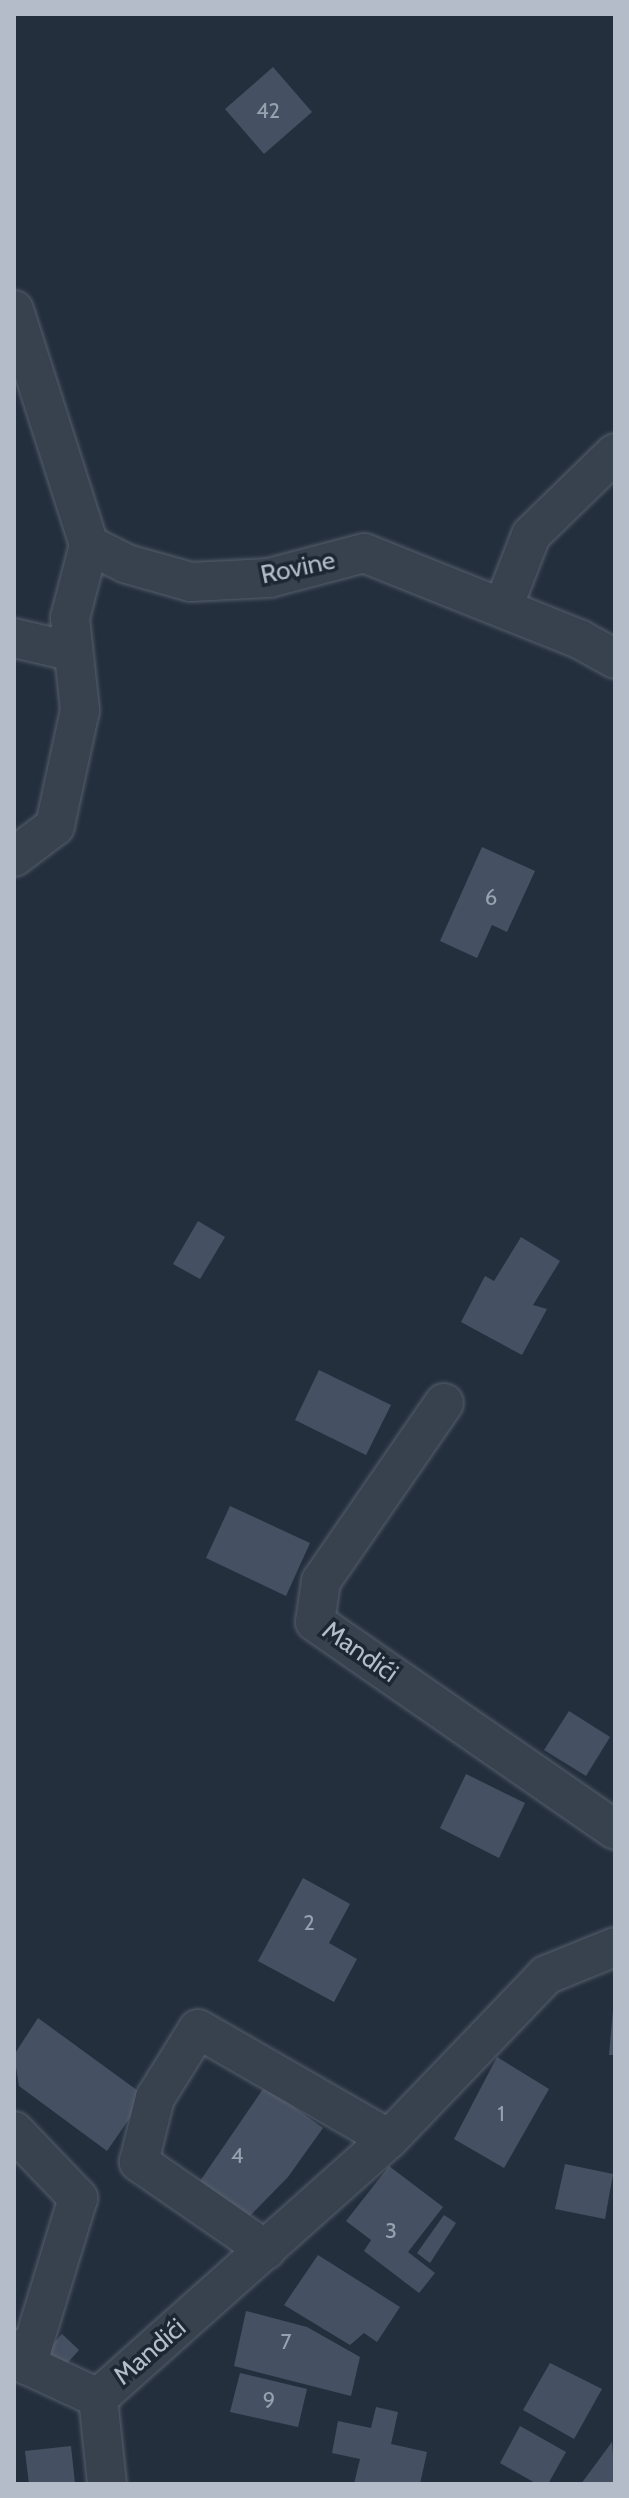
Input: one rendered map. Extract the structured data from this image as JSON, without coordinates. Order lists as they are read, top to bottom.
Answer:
{
  "streets": {
    "street": ["Rovine", "Mandići"]
  },
  "house_numbers": [
    "42",
    "6",
    "2",
    "1",
    "4",
    "3",
    "7",
    "9"
  ]
}
